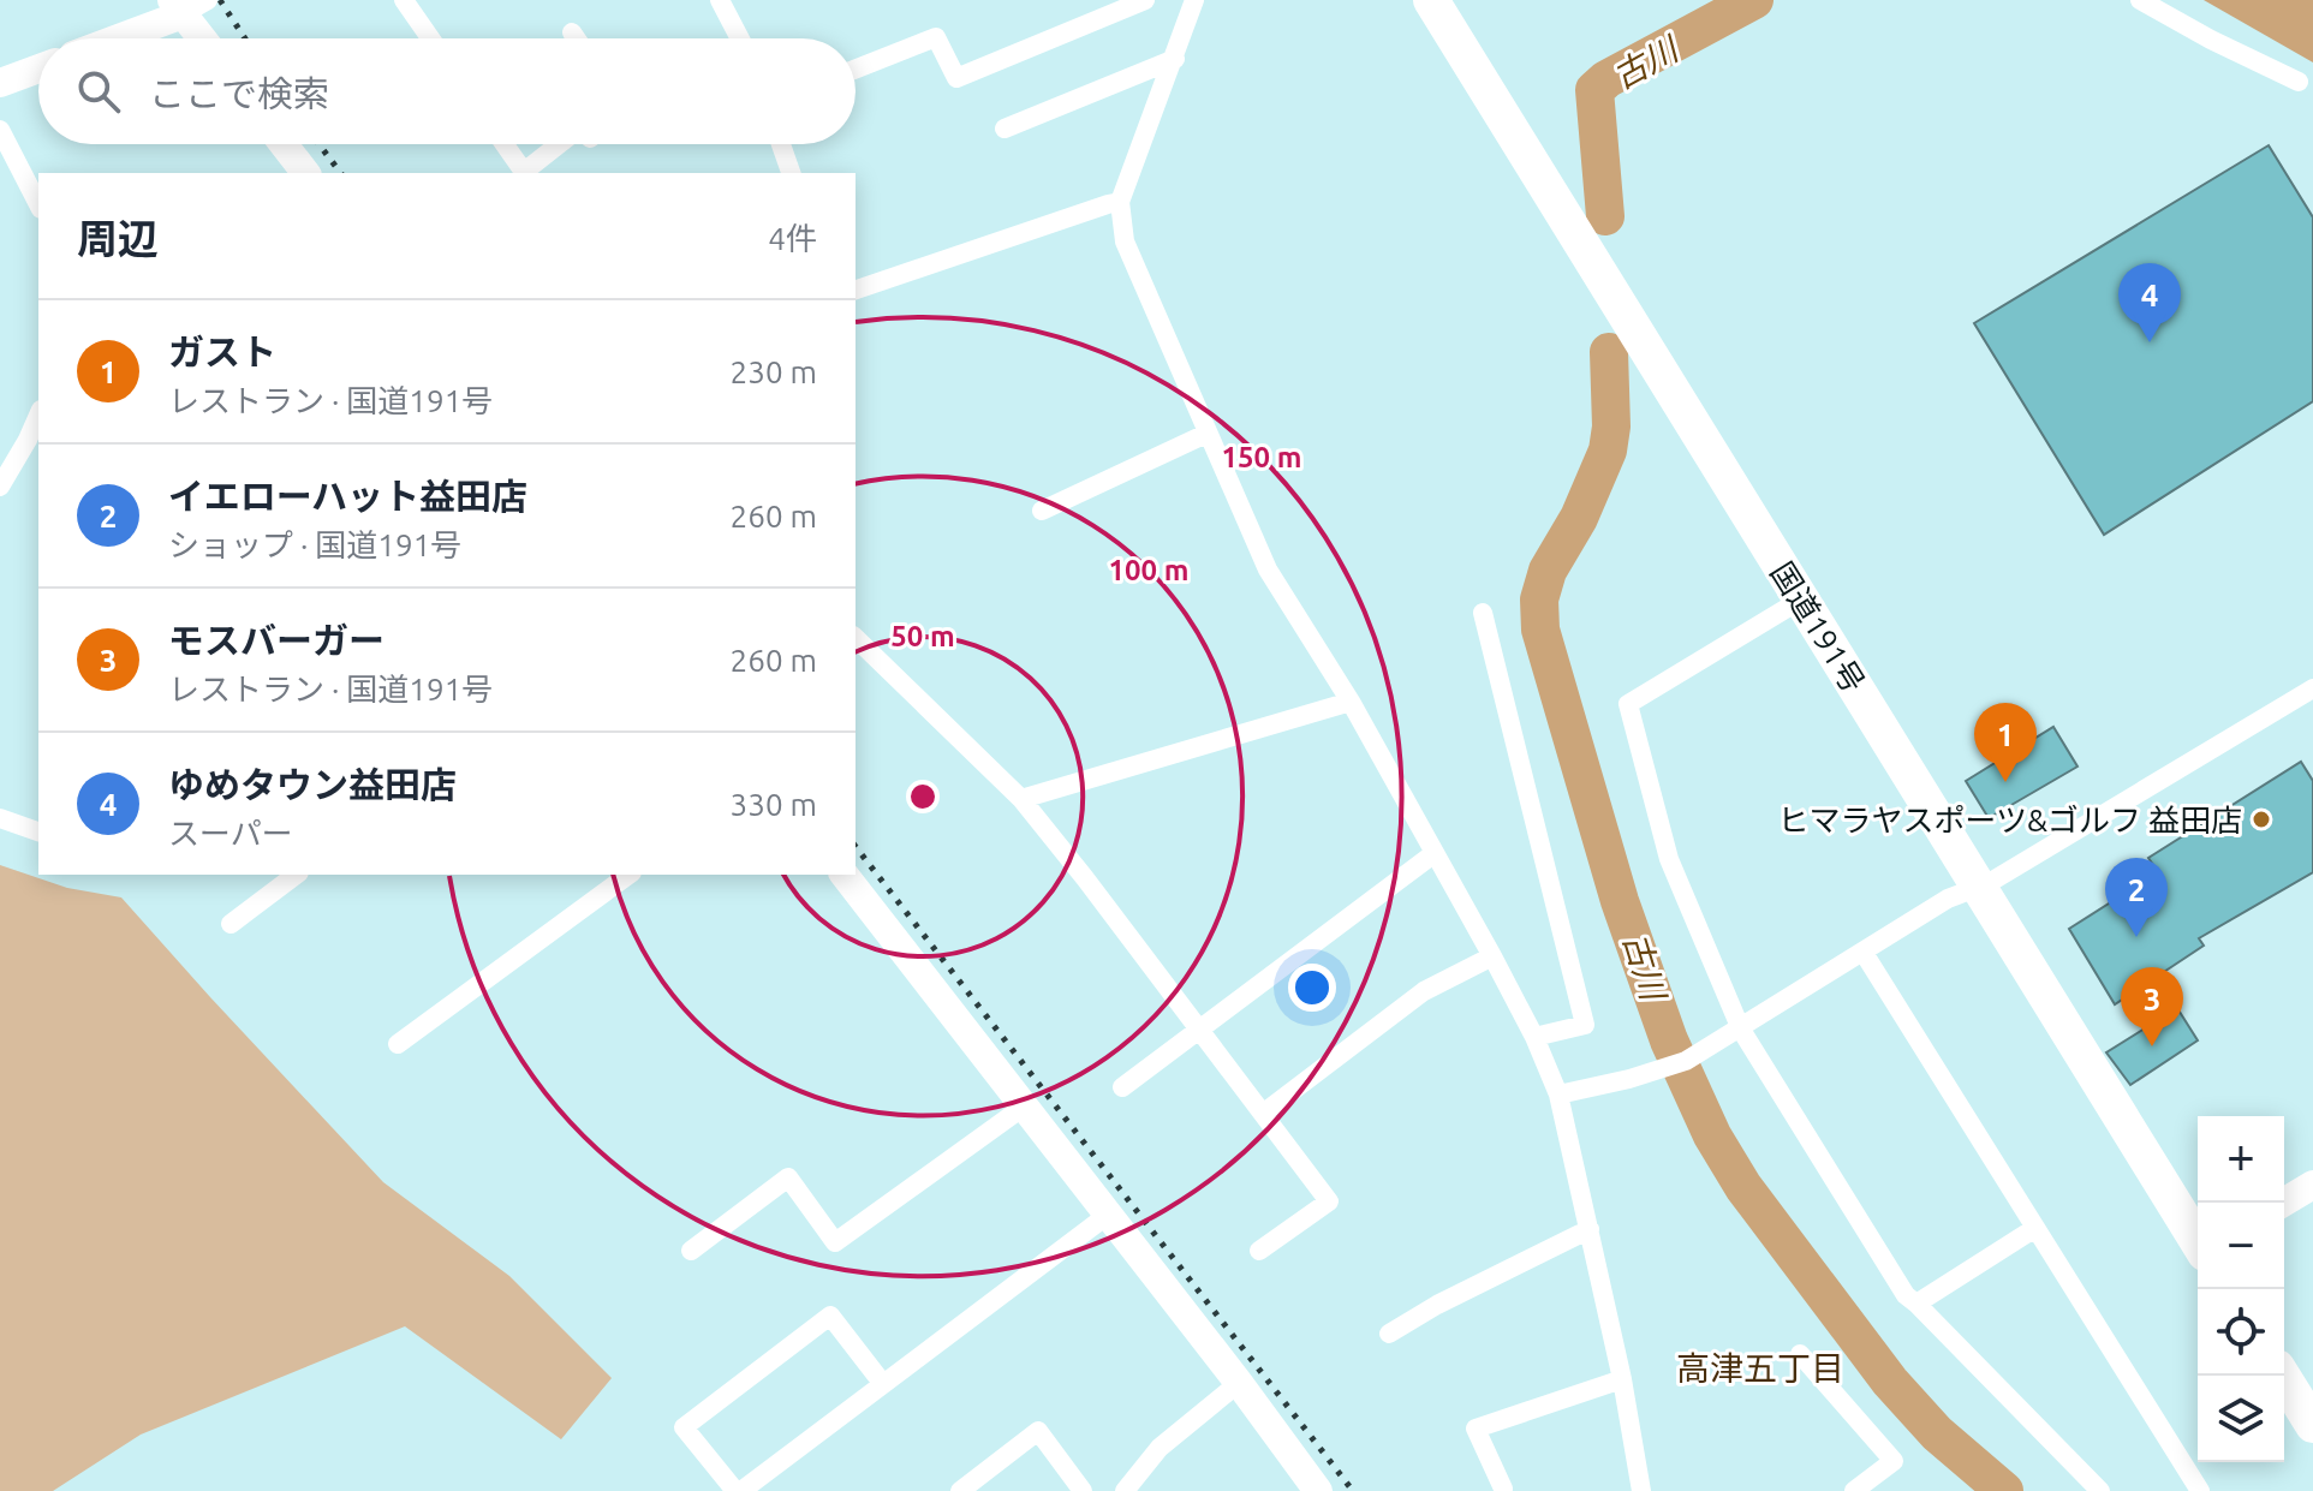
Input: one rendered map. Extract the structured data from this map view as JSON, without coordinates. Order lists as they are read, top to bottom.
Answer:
{
  "streets": {
    "highway": ["国道191号"]
  },
  "districts": ["高津五丁目"],
  "water": ["古川"],
  "places": ["ヒマラヤスポーツ&ゴルフ 益田店"],
  "page": {
    "search": "ここで検索",
    "heading": ["周辺", "4件"],
    "pins": [
      "4",
      "1",
      "2",
      "3"
    ],
    "list": [
      {
        "mark": "1",
        "name": "ガスト",
        "note": "レストラン · 国道191号",
        "value": "230 m"
      },
      {
        "mark": "2",
        "name": "イエローハット益田店",
        "note": "ショップ · 国道191号",
        "value": "260 m"
      },
      {
        "mark": "3",
        "name": "モスバーガー",
        "note": "レストラン · 国道191号",
        "value": "260 m"
      },
      {
        "mark": "4",
        "name": "ゆめタウン益田店",
        "note": "スーパー",
        "value": "330 m"
      }
    ],
    "map_buttons": ["+", "−"]
  },
  "rings": ["150 m", "100 m", "50 m"]
}
